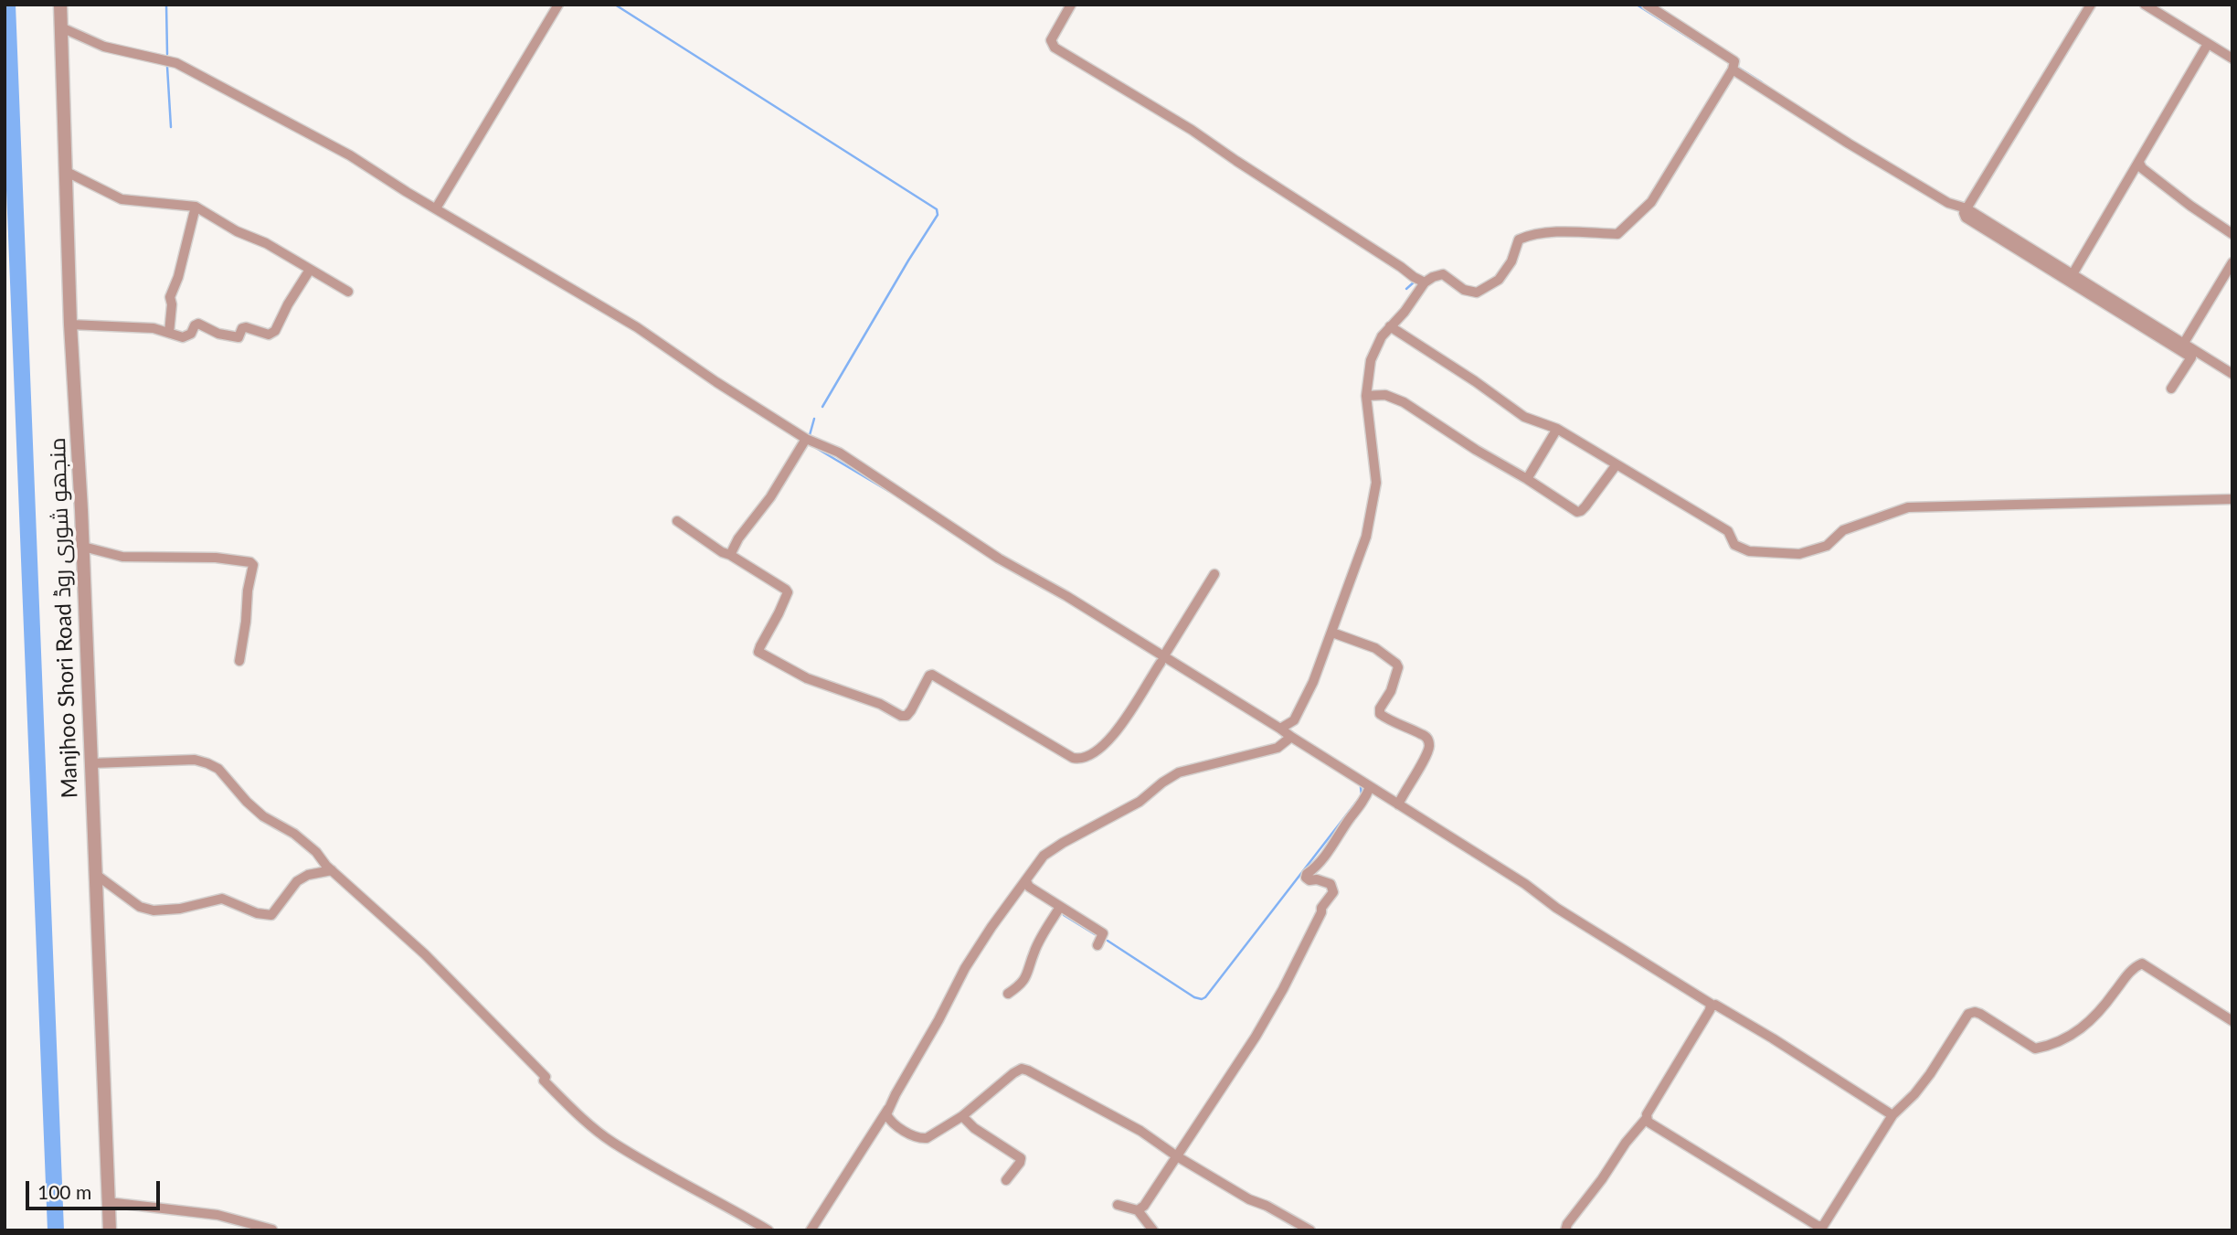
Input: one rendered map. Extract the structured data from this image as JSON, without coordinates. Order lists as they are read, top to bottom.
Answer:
{
  "streets": {
    "street": ["Manjhoo Shori Road منجھو شوری روڈ"]
  },
  "scale_bar": "100 m"
}
